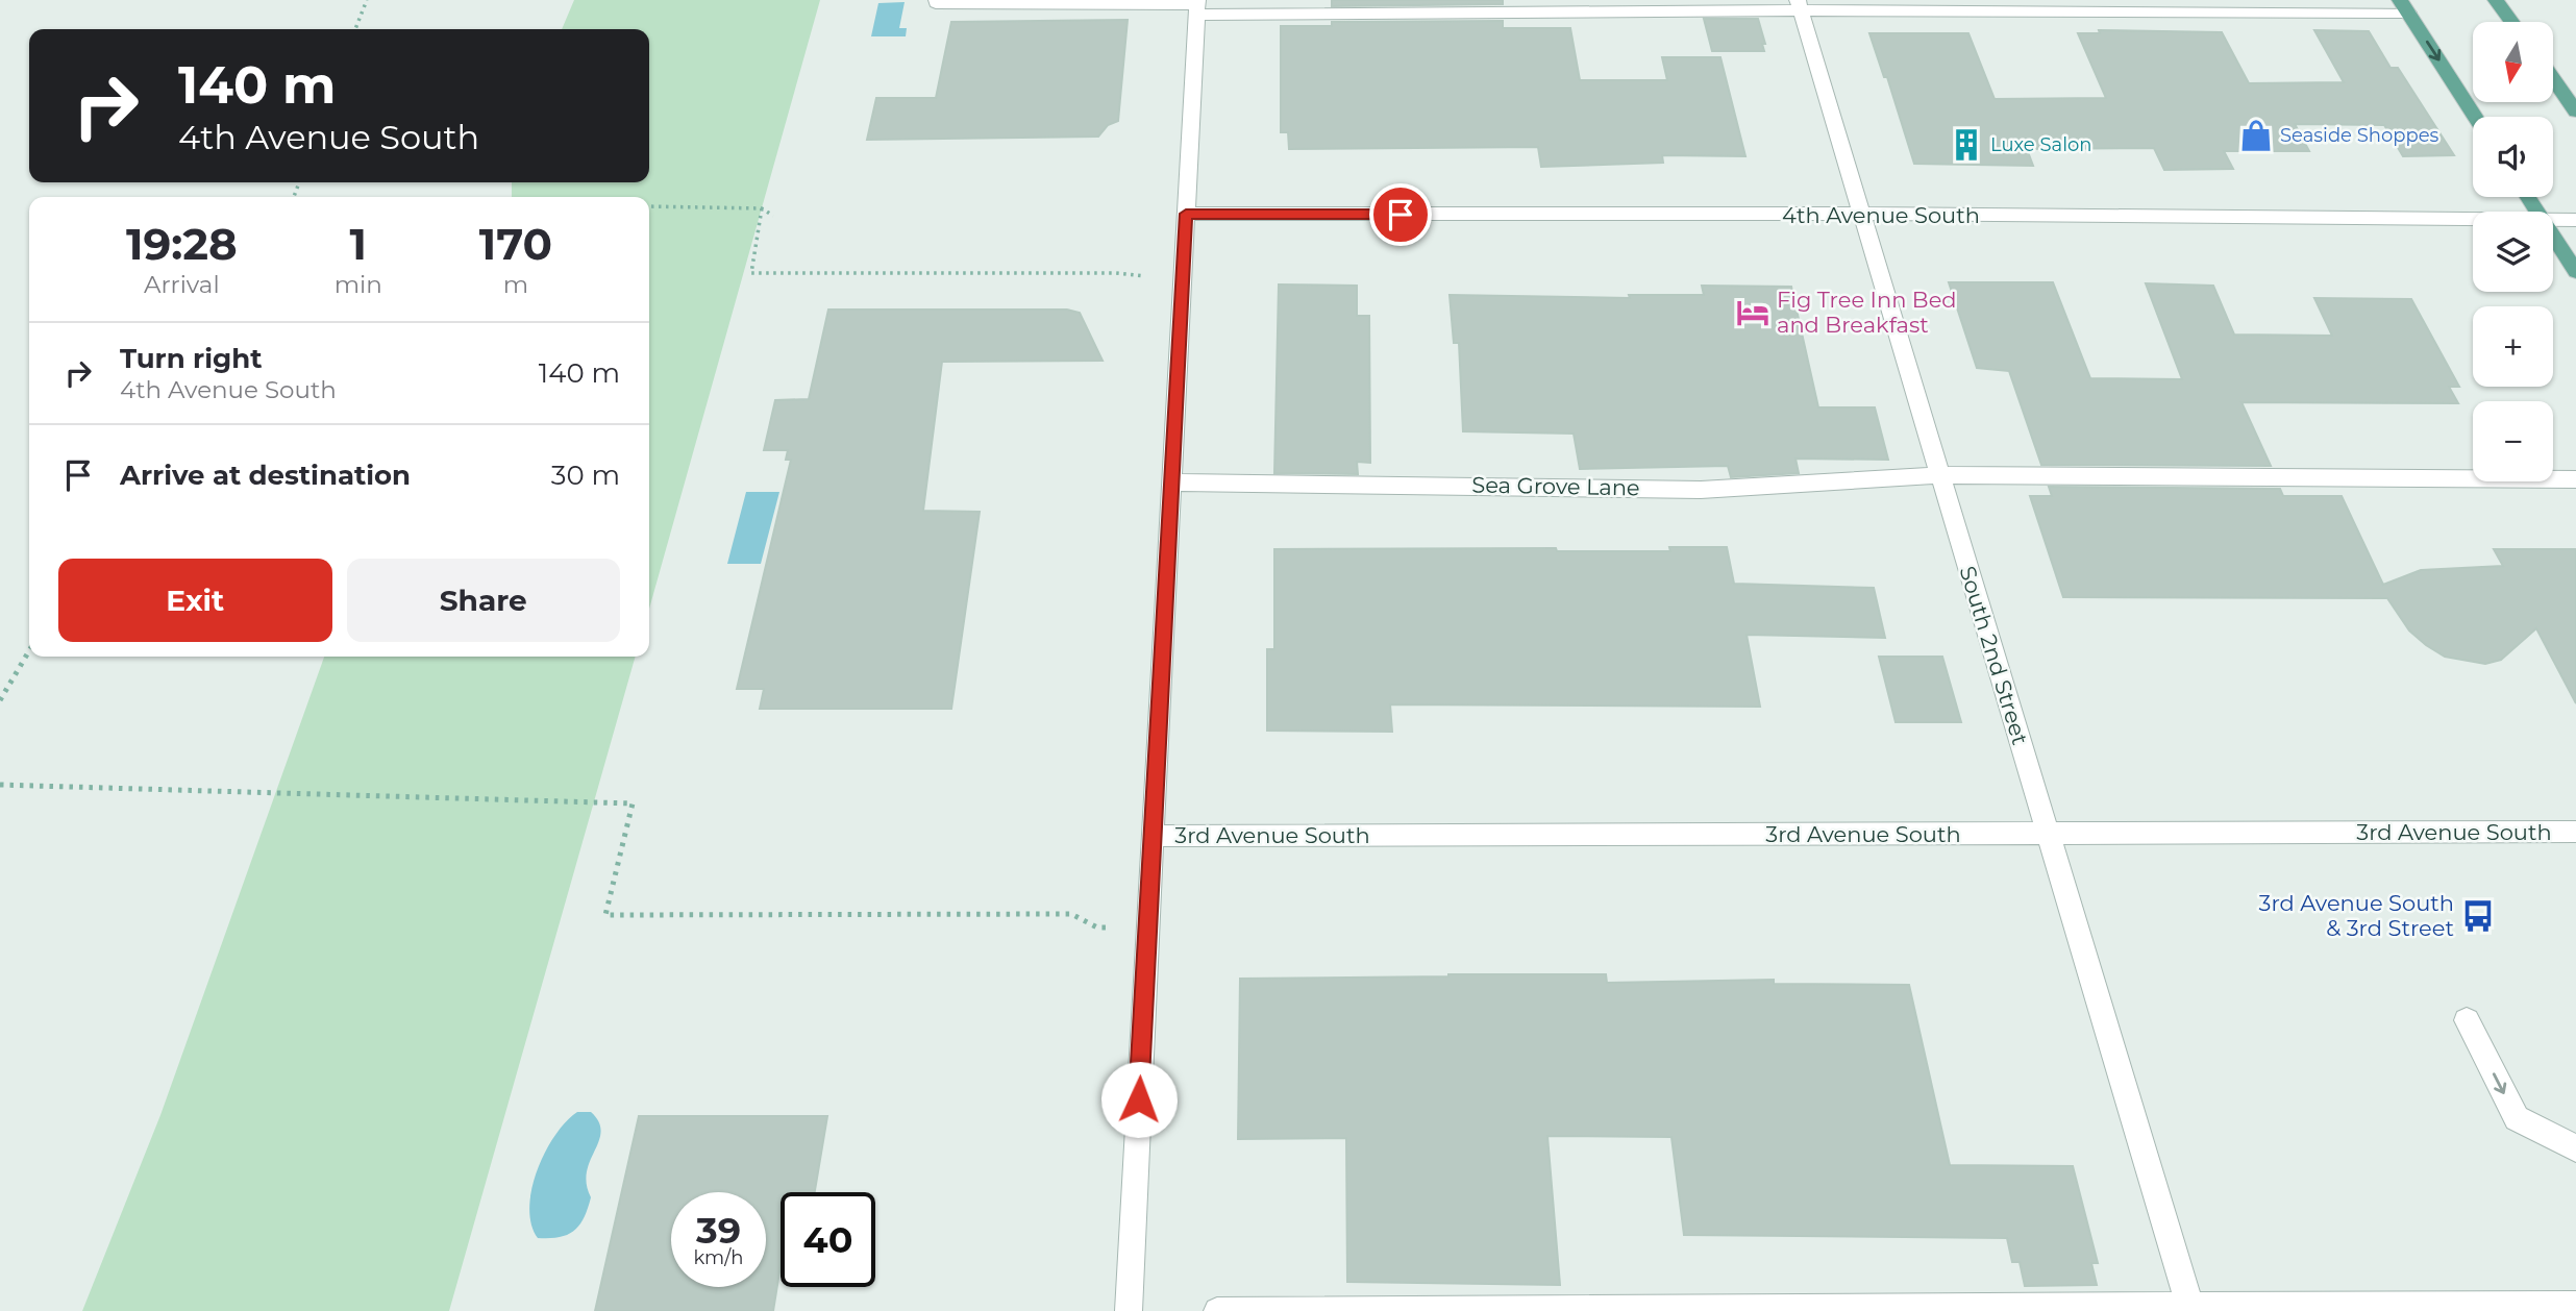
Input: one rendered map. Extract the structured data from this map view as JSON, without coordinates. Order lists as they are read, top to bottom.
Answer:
{
  "streets": {
    "street": [
      "4th Avenue South",
      "Sea Grove Lane",
      "South 2nd Street",
      "3rd Avenue South"
    ]
  },
  "crossings": [
    ["4th Avenue South", "South 2nd Street"],
    ["Sea Grove Lane", "South 2nd Street"],
    ["South 2nd Street", "3rd Avenue South"]
  ],
  "places": {
    "shop": ["Seaside Shoppes"],
    "building": ["Luxe Salon"],
    "hotel": ["Fig Tree Inn Bed and Breakfast"],
    "bus stop": ["3rd Avenue South & 3rd Street"]
  },
  "north": "bottom",
  "page": {
    "map_buttons": ["+", "−"],
    "turn": ["140 m", "4th Avenue South"],
    "eta": [
      "19:28",
      "Arrival",
      "1",
      "min",
      "170",
      "m"
    ],
    "list": [
      {
        "name": "Turn right",
        "note": "4th Avenue South",
        "value": "140 m"
      },
      {
        "name": "Arrive at destination",
        "value": "30 m"
      }
    ],
    "buttons": ["Exit", "Share"],
    "speed": "39 km/h",
    "limit": "40"
  }
}
